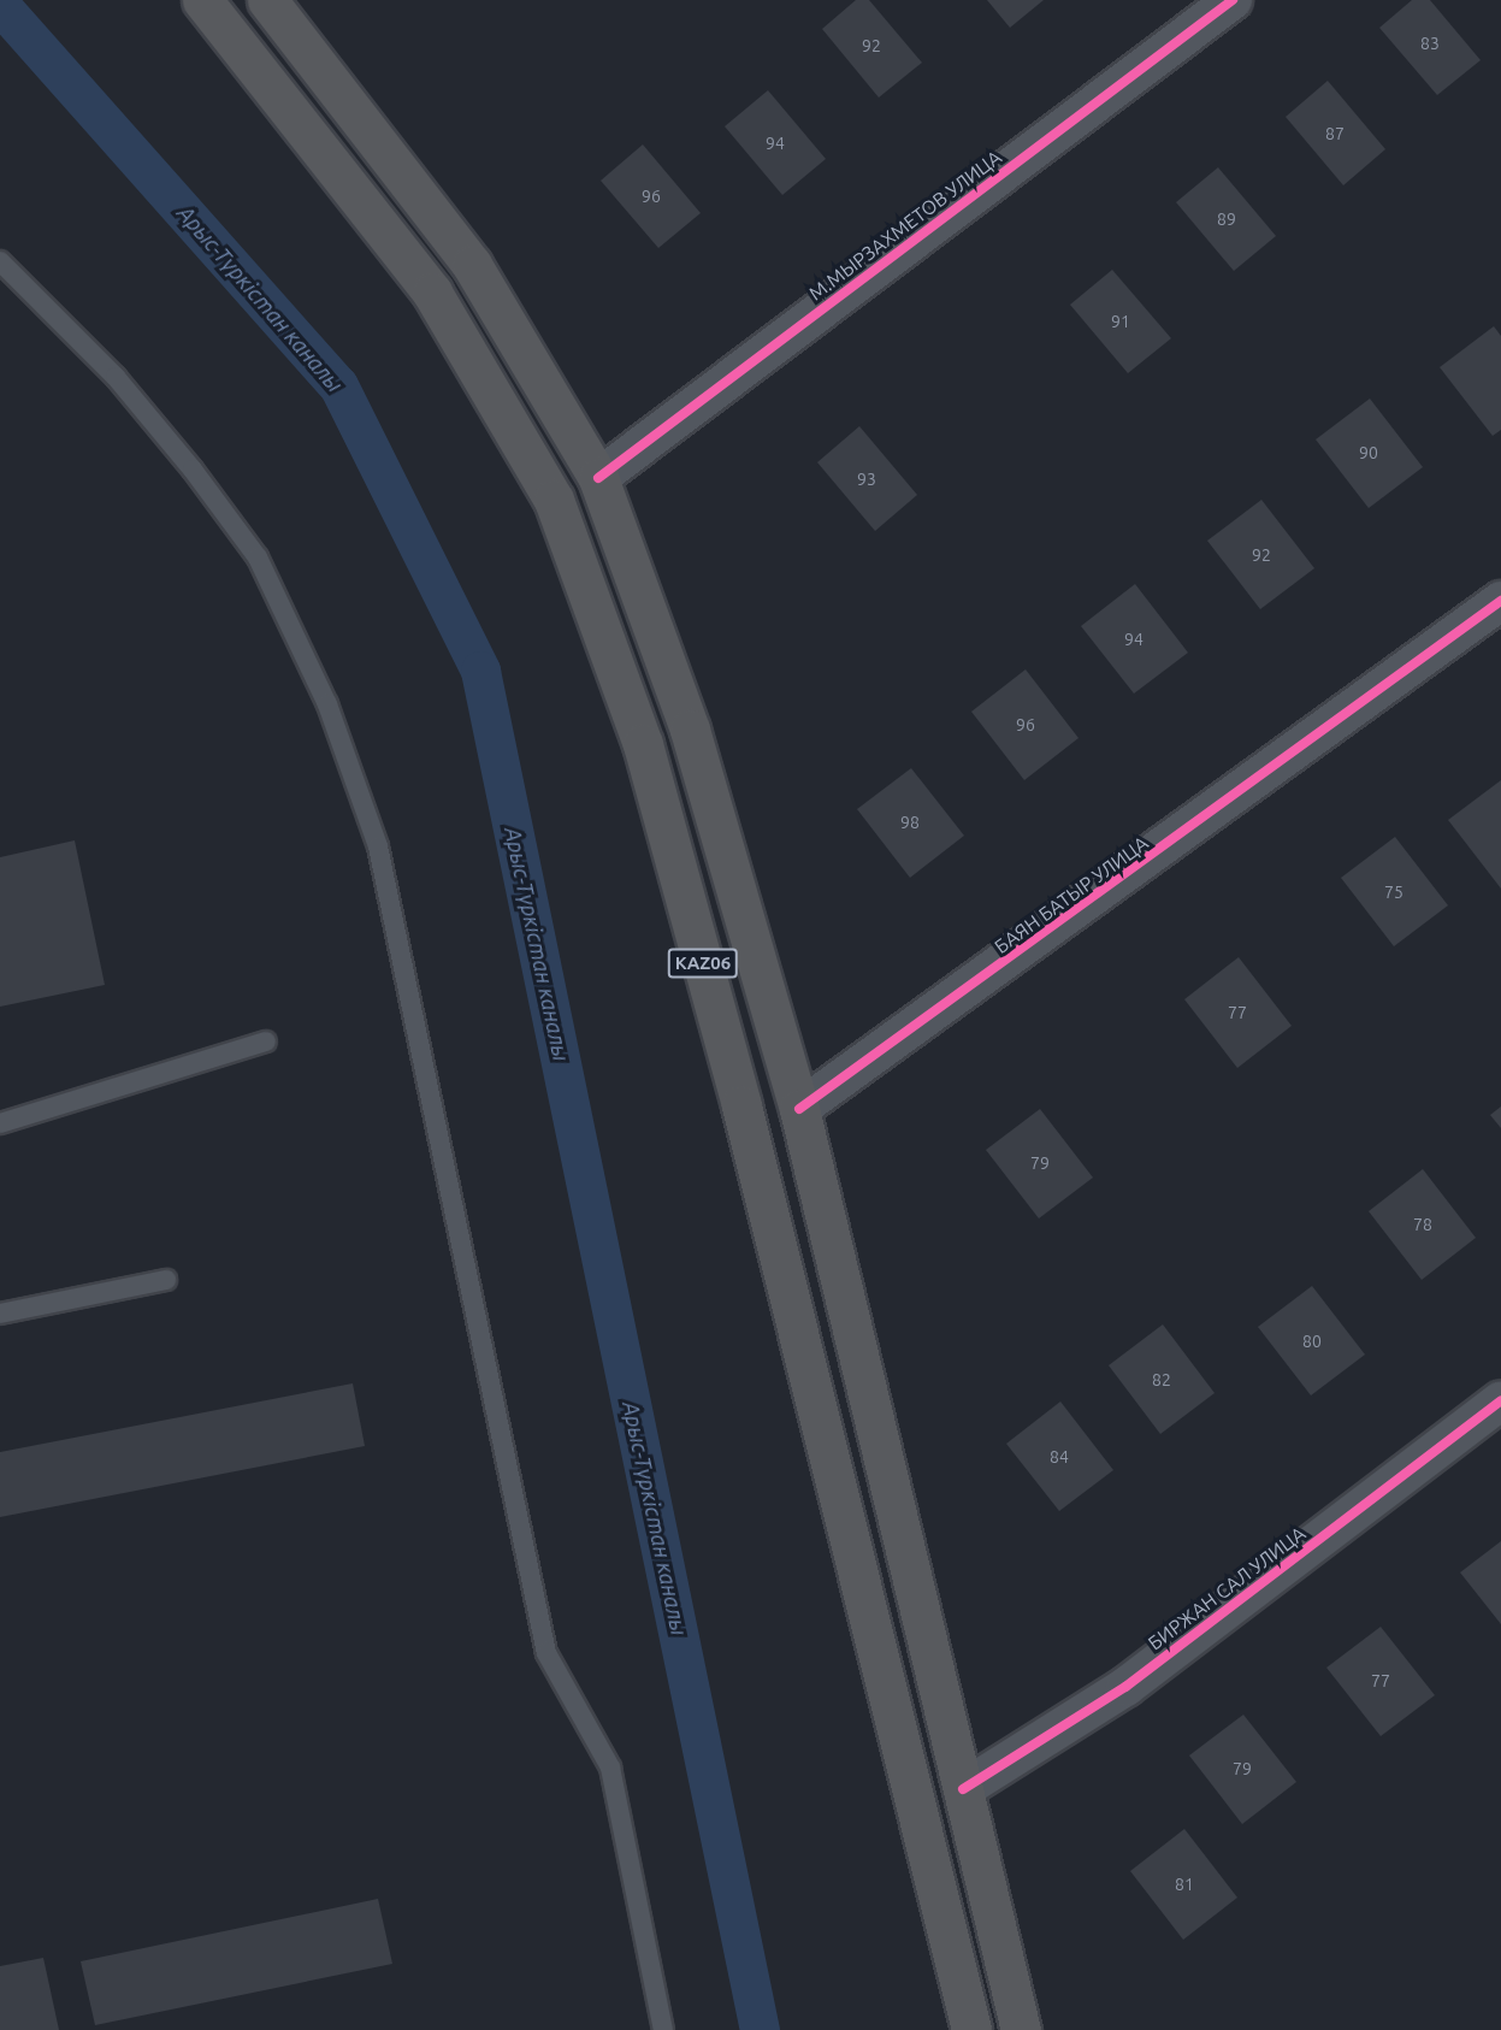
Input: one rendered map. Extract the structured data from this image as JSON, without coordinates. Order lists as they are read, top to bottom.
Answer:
{
  "streets": {
    "highway": ["KАZ06"],
    "street": ["М.МЫРЗАХМЕТОВ УЛИЦА", "БАЯН БАТЫР УЛИЦА", "БИРЖАН САЛ УЛИЦА"]
  },
  "crossings": [
    ["М.МЫРЗАХМЕТОВ УЛИЦА", "KАZ06"],
    ["БАЯН БАТЫР УЛИЦА", "KАZ06"],
    ["KАZ06", "БИРЖАН САЛ УЛИЦА"]
  ],
  "water": ["Арыс-Түркістан каналы"],
  "house_numbers": [
    "83",
    "92",
    "87",
    "94",
    "96",
    "89",
    "91",
    "90",
    "93",
    "92",
    "94",
    "96",
    "98",
    "75",
    "77",
    "79",
    "78",
    "80",
    "82",
    "84",
    "77",
    "79",
    "81"
  ]
}
